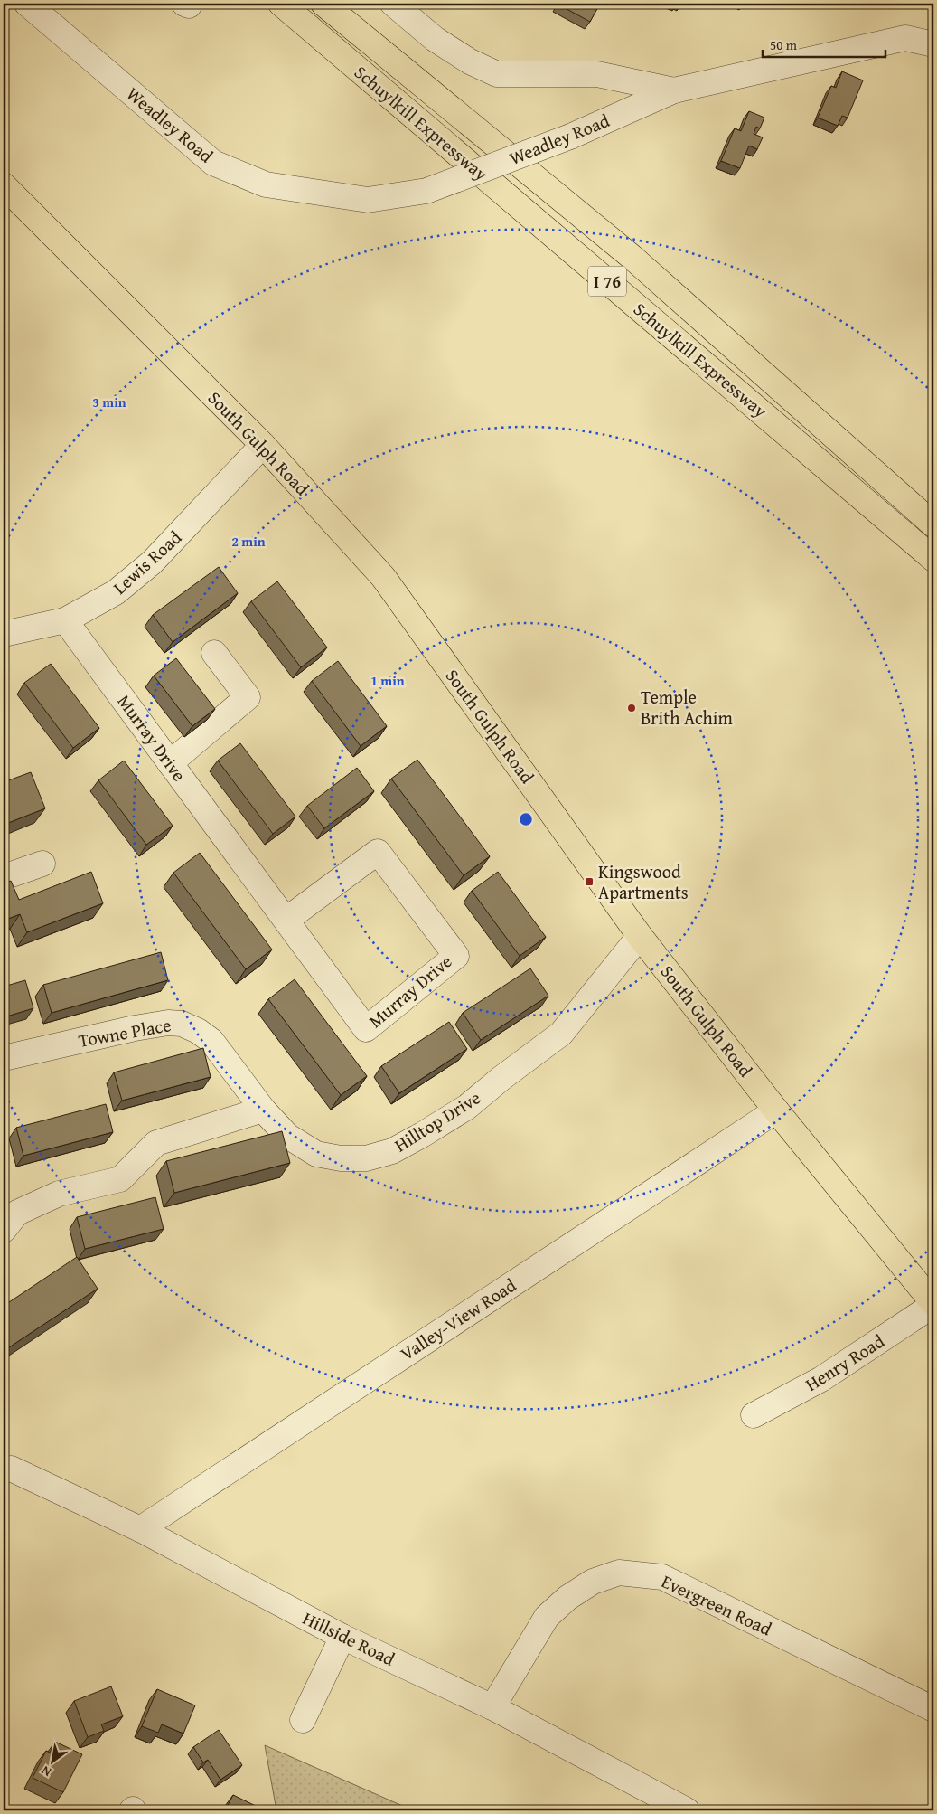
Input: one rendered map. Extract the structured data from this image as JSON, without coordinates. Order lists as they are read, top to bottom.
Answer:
{
  "streets": {
    "main road": ["Schuylkill Expressway", "I 76", "South Gulph Road"],
    "street": [
      "Weadley Road",
      "Lewis Road",
      "Murray Drive",
      "Towne Place",
      "Hilltop Drive",
      "Valley-View Road",
      "Henry Road",
      "Evergreen Road",
      "Hillside Road"
    ]
  },
  "crossings": [
    ["South Gulph Road", "Lewis Road"],
    ["South Gulph Road", "Hilltop Drive"],
    ["South Gulph Road", "Valley-View Road"],
    ["South Gulph Road", "Henry Road"],
    ["Lewis Road", "Murray Drive"],
    ["Towne Place", "Hilltop Drive"],
    ["Valley-View Road", "Hillside Road"],
    ["Evergreen Road", "Hillside Road"]
  ],
  "places": {
    "other": ["Temple Brith Achim"],
    "transit": ["Kingswood Apartments"]
  },
  "scale_bar": "50 m",
  "north": "bottom left",
  "rings": ["3 min", "2 min", "1 min"]
}
